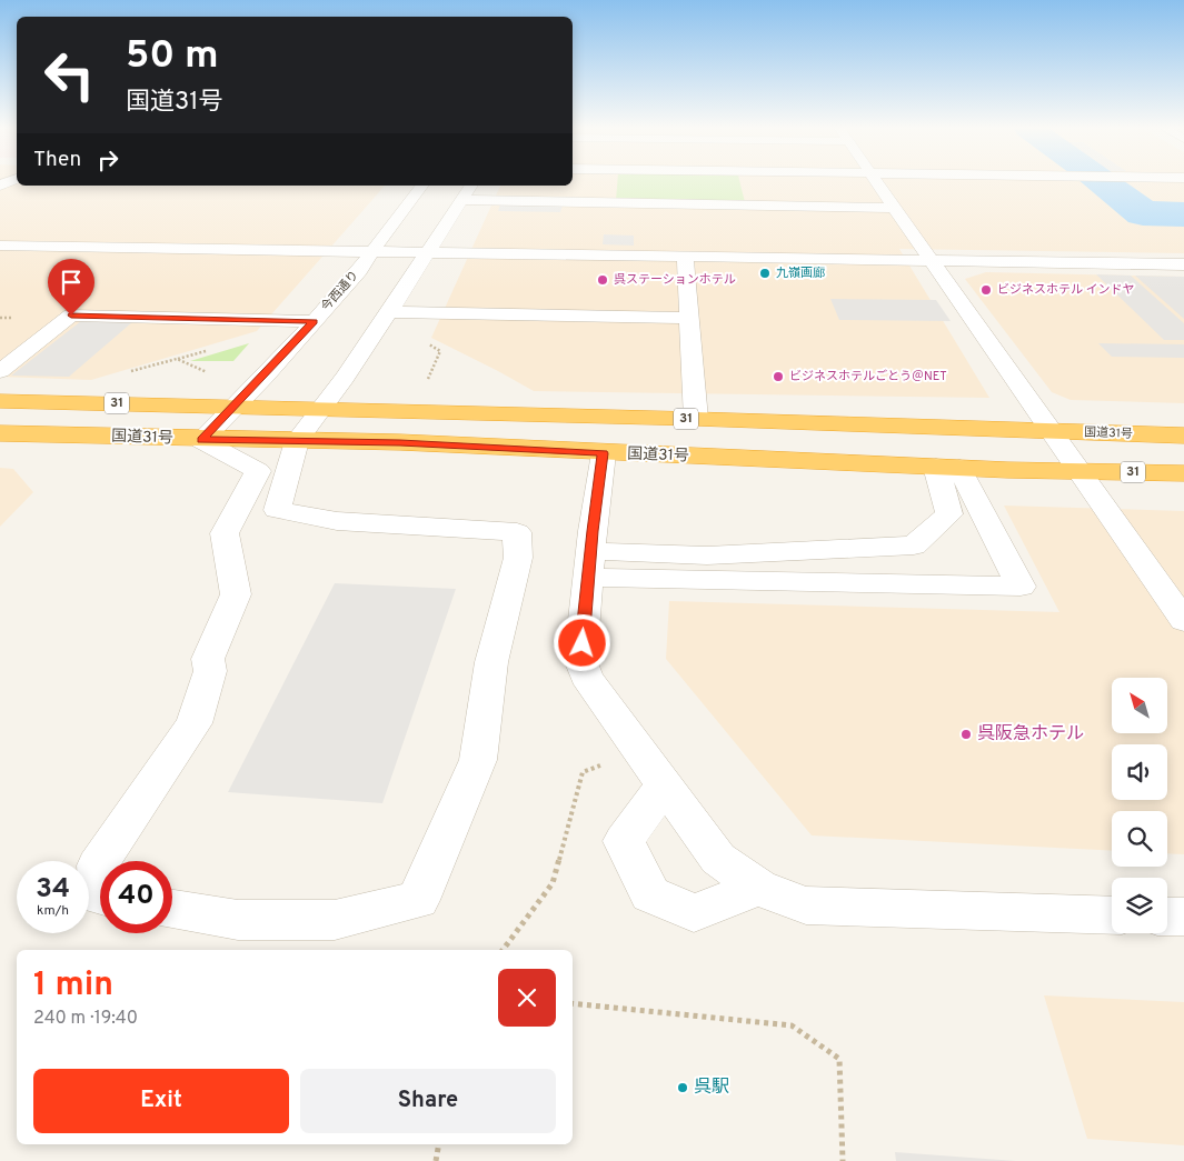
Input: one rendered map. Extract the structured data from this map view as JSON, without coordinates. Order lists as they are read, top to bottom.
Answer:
{
  "streets": {
    "highway": ["31", "国道31号"],
    "street": ["今西通り"]
  },
  "crossings": [
    ["今西通り", "国道31号"]
  ],
  "places": [
    "九嶺画廊",
    "呉ステーションホテル",
    "ビジネスホテル インドヤ",
    "ビジネスホテルごとう＠NET",
    "呉阪急ホテル",
    "呉駅"
  ],
  "north": "top left",
  "page": {
    "turn": ["50 m", "国道31号"],
    "then": "Then",
    "speed": "34 km/h",
    "limit": "40",
    "heading": ["1 min", "240 m · 19:40"],
    "buttons": ["Exit", "Share"]
  }
}
